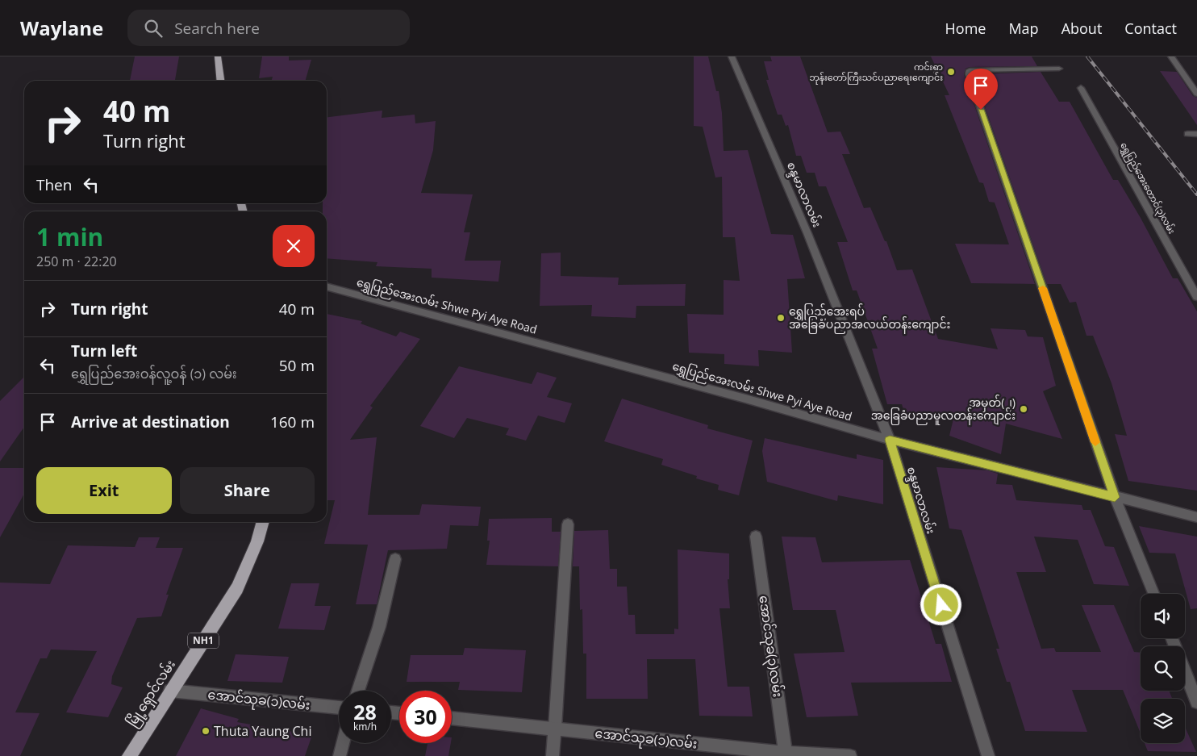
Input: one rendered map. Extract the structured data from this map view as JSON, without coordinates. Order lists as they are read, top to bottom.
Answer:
{
  "streets": {
    "highway": ["NH1", "မြို့ရှောင်လမ်း"],
    "street": [
      "ရွှေပြည်အေးတောင်(၃)လမ်း",
      "စန္ဒမာလာလမ်း",
      "ရွှေပြည်အေးလမ်း Shwe Pyi Aye Road",
      "အောင်သုခ(၃)လမ်း",
      "အောင်သုခ(၁)လမ်း"
    ]
  },
  "crossings": [
    ["စန္ဒမာလာလမ်း", "ရွှေပြည်အေးလမ်း Shwe Pyi Aye Road"],
    ["အောင်သုခ(၃)လမ်း", "အောင်သုခ(၁)လမ်း"],
    ["မြို့ရှောင်လမ်း", "အောင်သုခ(၁)လမ်း"]
  ],
  "places": [
    "ကင်းရွာ ဘုန်းတော်ကြီးသင်ပညာရေးကျောင်း",
    "ရွှေပြည်အေးရပ် အခြေခံပညာအလယ်တန်းကျောင်း",
    "အမှတ်(၂) အခြေခံပညာမူလတန်းကျောင်း",
    "Thuta Yaung Chi"
  ],
  "page": {
    "header": "Waylane",
    "search": "Search here",
    "nav": [
      "Home",
      "Map",
      "About",
      "Contact"
    ],
    "turn": ["40 m", "Turn right"],
    "then": "Then",
    "heading": ["1 min", "250 m · 22:20"],
    "list": [
      {
        "name": "Turn right",
        "value": "40 m"
      },
      {
        "name": "Turn left",
        "note": "ရွှေပြည်အေးဝန်လူ့ဝန် (၁) လမ်း",
        "value": "50 m"
      },
      {
        "name": "Arrive at destination",
        "value": "160 m"
      }
    ],
    "buttons": ["Exit", "Share"],
    "speed": "28 km/h",
    "limit": "30"
  }
}
